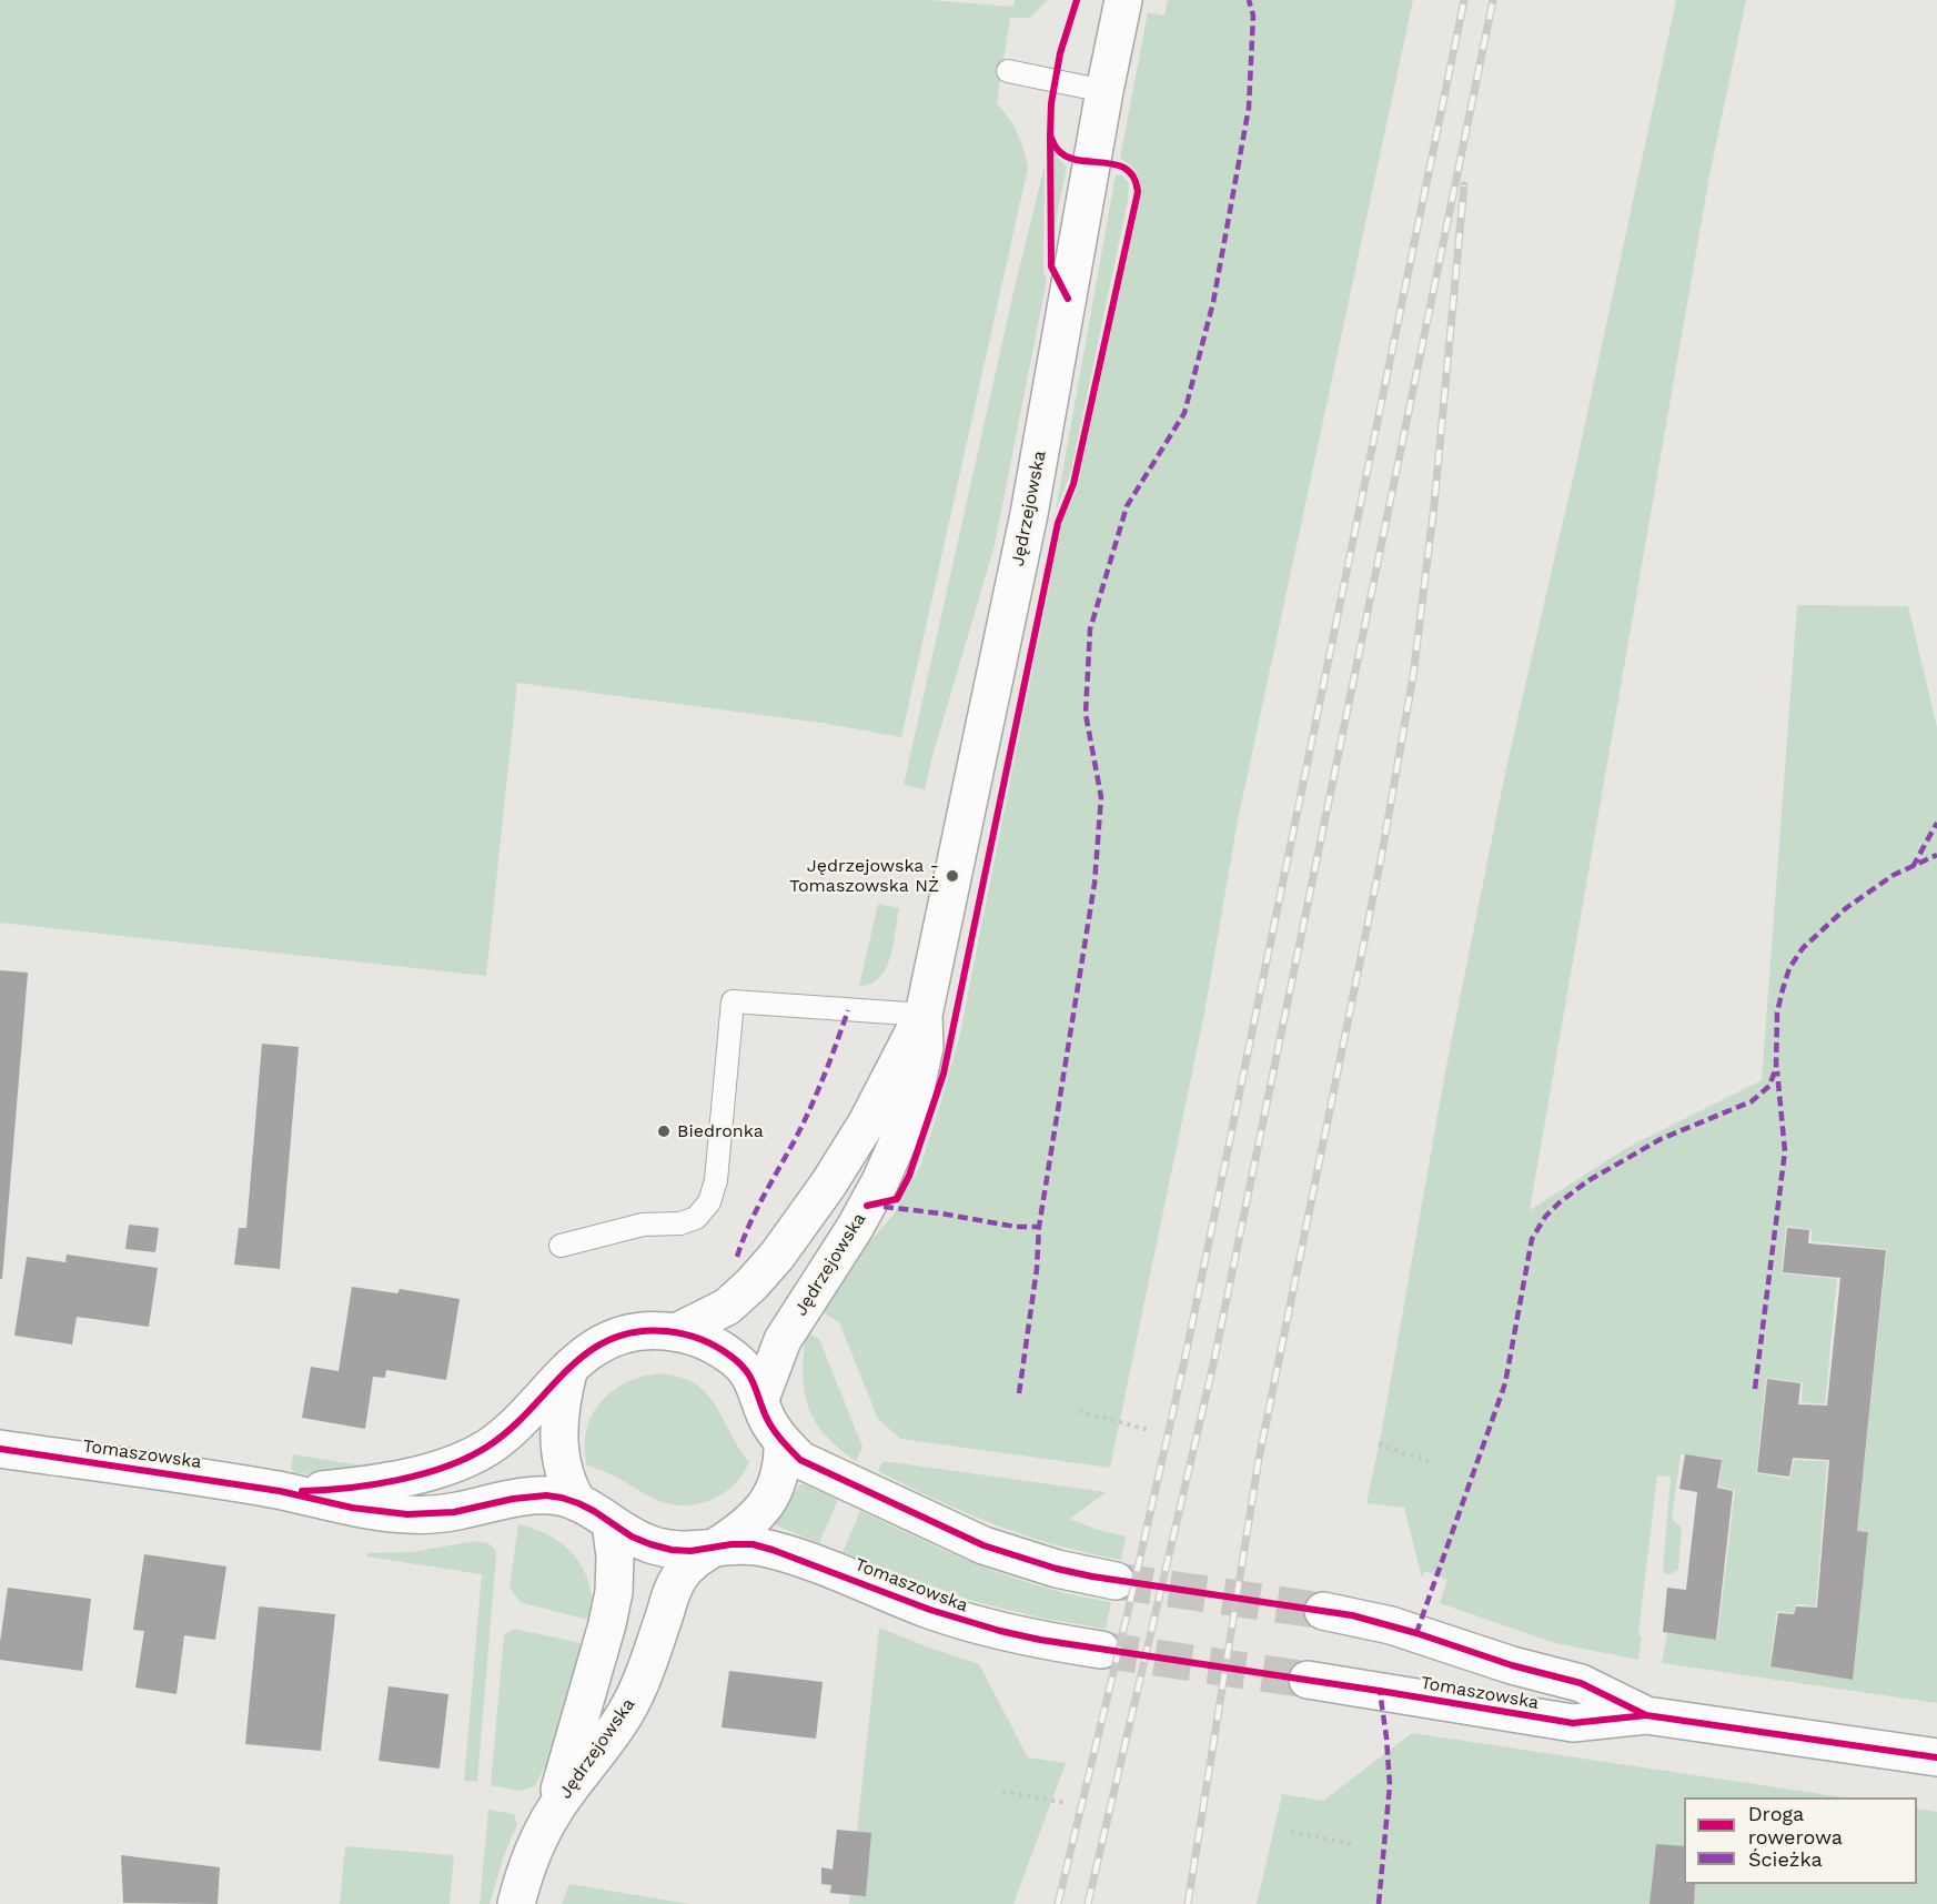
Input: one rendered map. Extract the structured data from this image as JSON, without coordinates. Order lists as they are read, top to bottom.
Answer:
{
  "streets": {
    "street": ["Jędrzejowska", "Tomaszowska"]
  },
  "crossings": [
    ["Jędrzejowska", "Tomaszowska"]
  ],
  "places": ["Jędrzejowska - Tomaszowska NŻ", "Biedronka"],
  "legend": ["Droga rowerowa", "Ścieżka"]
}
